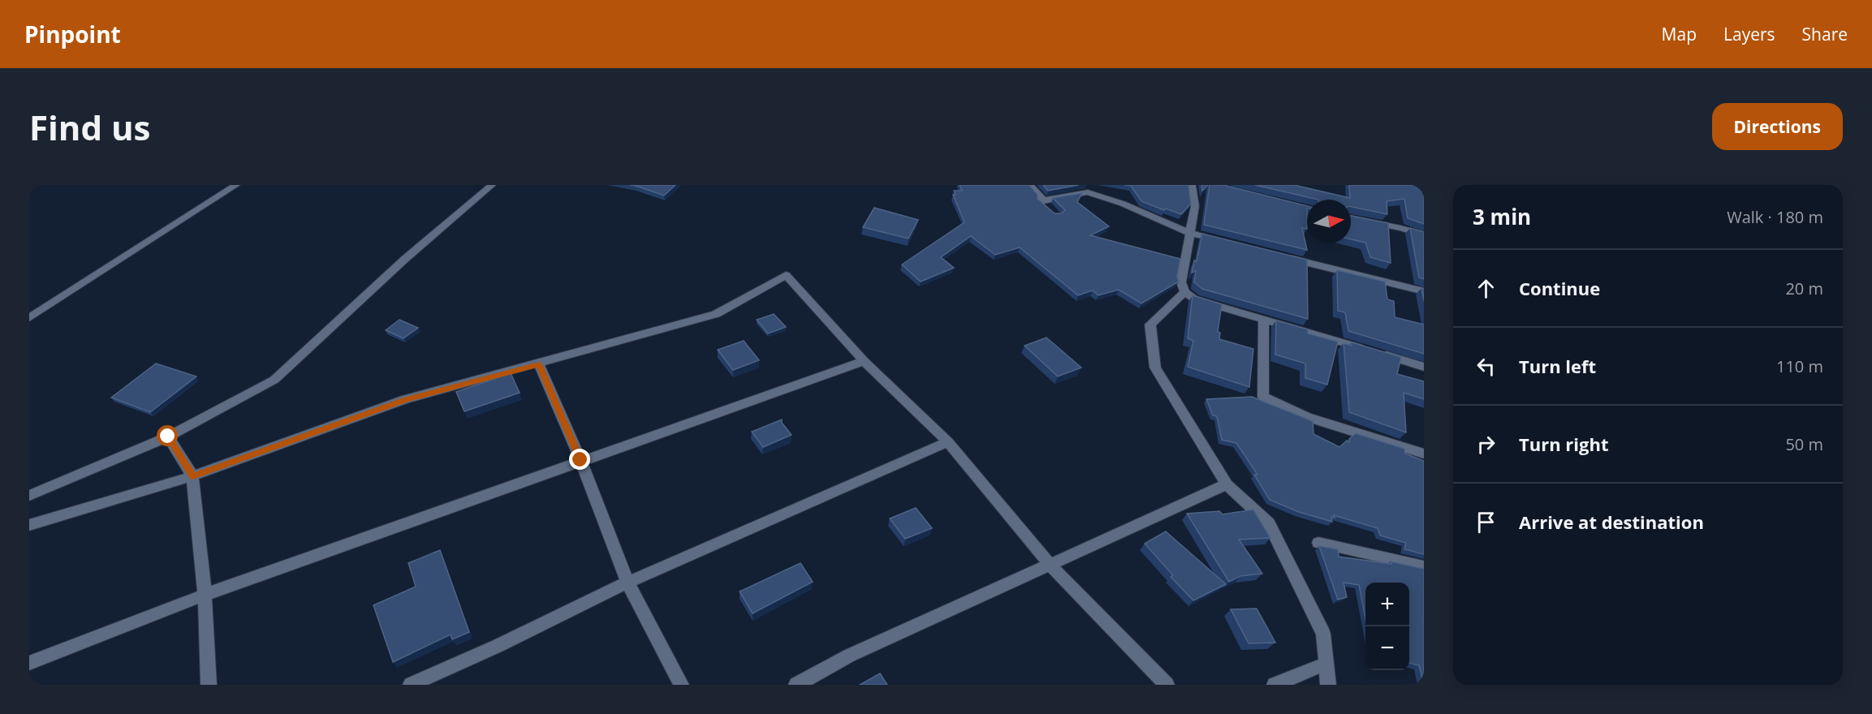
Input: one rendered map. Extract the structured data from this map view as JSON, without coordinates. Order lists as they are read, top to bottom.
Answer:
{
  "north": "right",
  "page": {
    "header": "Pinpoint",
    "nav": ["Map", "Layers", "Share"],
    "buttons": "Directions",
    "title": "Find us",
    "heading": ["3 min", "Walk · 180 m"],
    "list": [
      ["Continue", "20 m"],
      ["Turn left", "110 m"],
      ["Turn right", "50 m"],
      "Arrive at destination"
    ],
    "map_buttons": ["+", "−"]
  }
}
